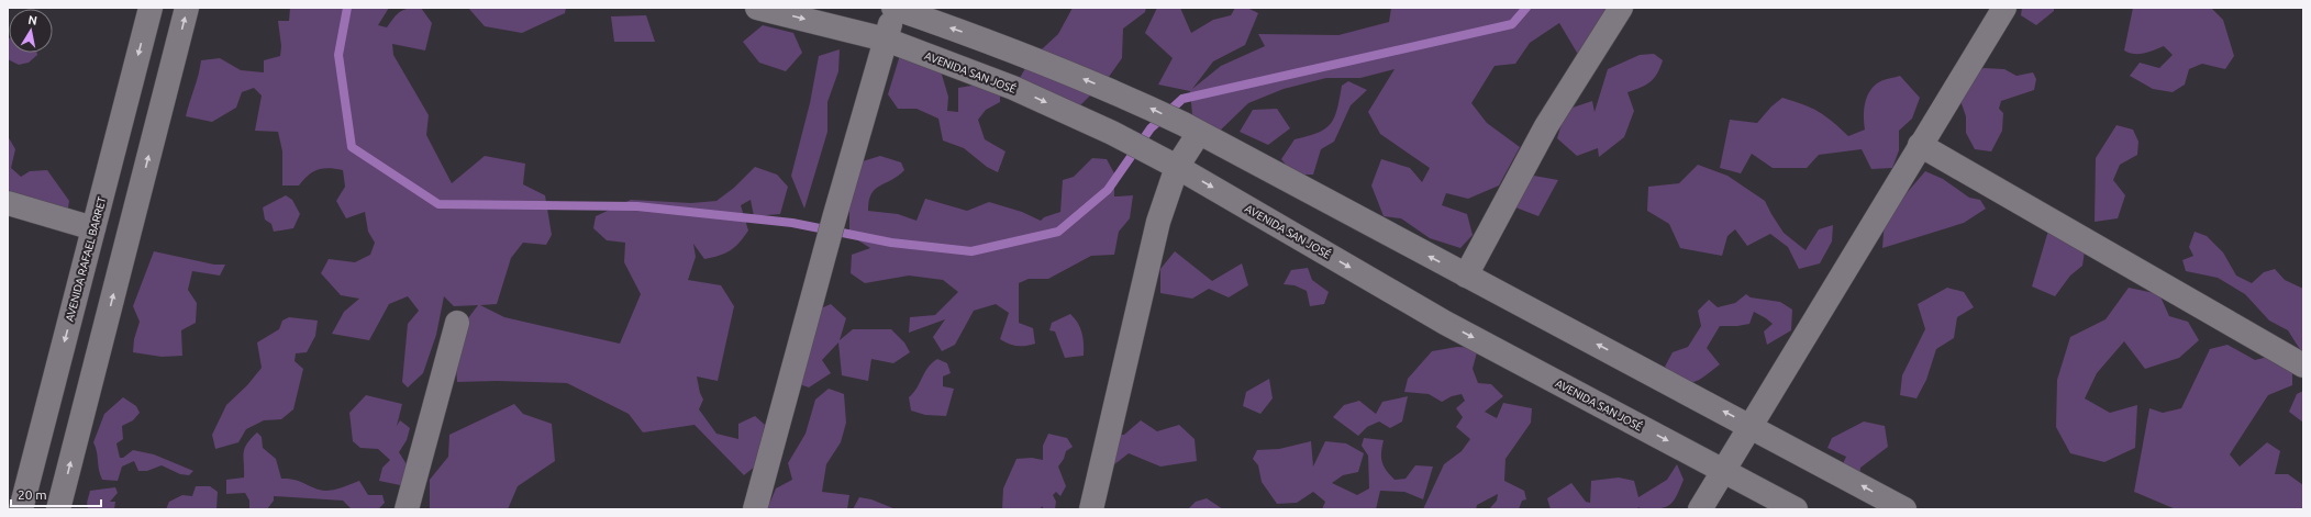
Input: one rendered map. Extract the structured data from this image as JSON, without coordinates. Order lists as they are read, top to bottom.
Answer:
{
  "streets": {
    "street": ["AVENIDA SAN JOSÉ", "AVENIDA RAFAEL BARRET"]
  },
  "scale_bar": "20 m",
  "north": "top"
}
